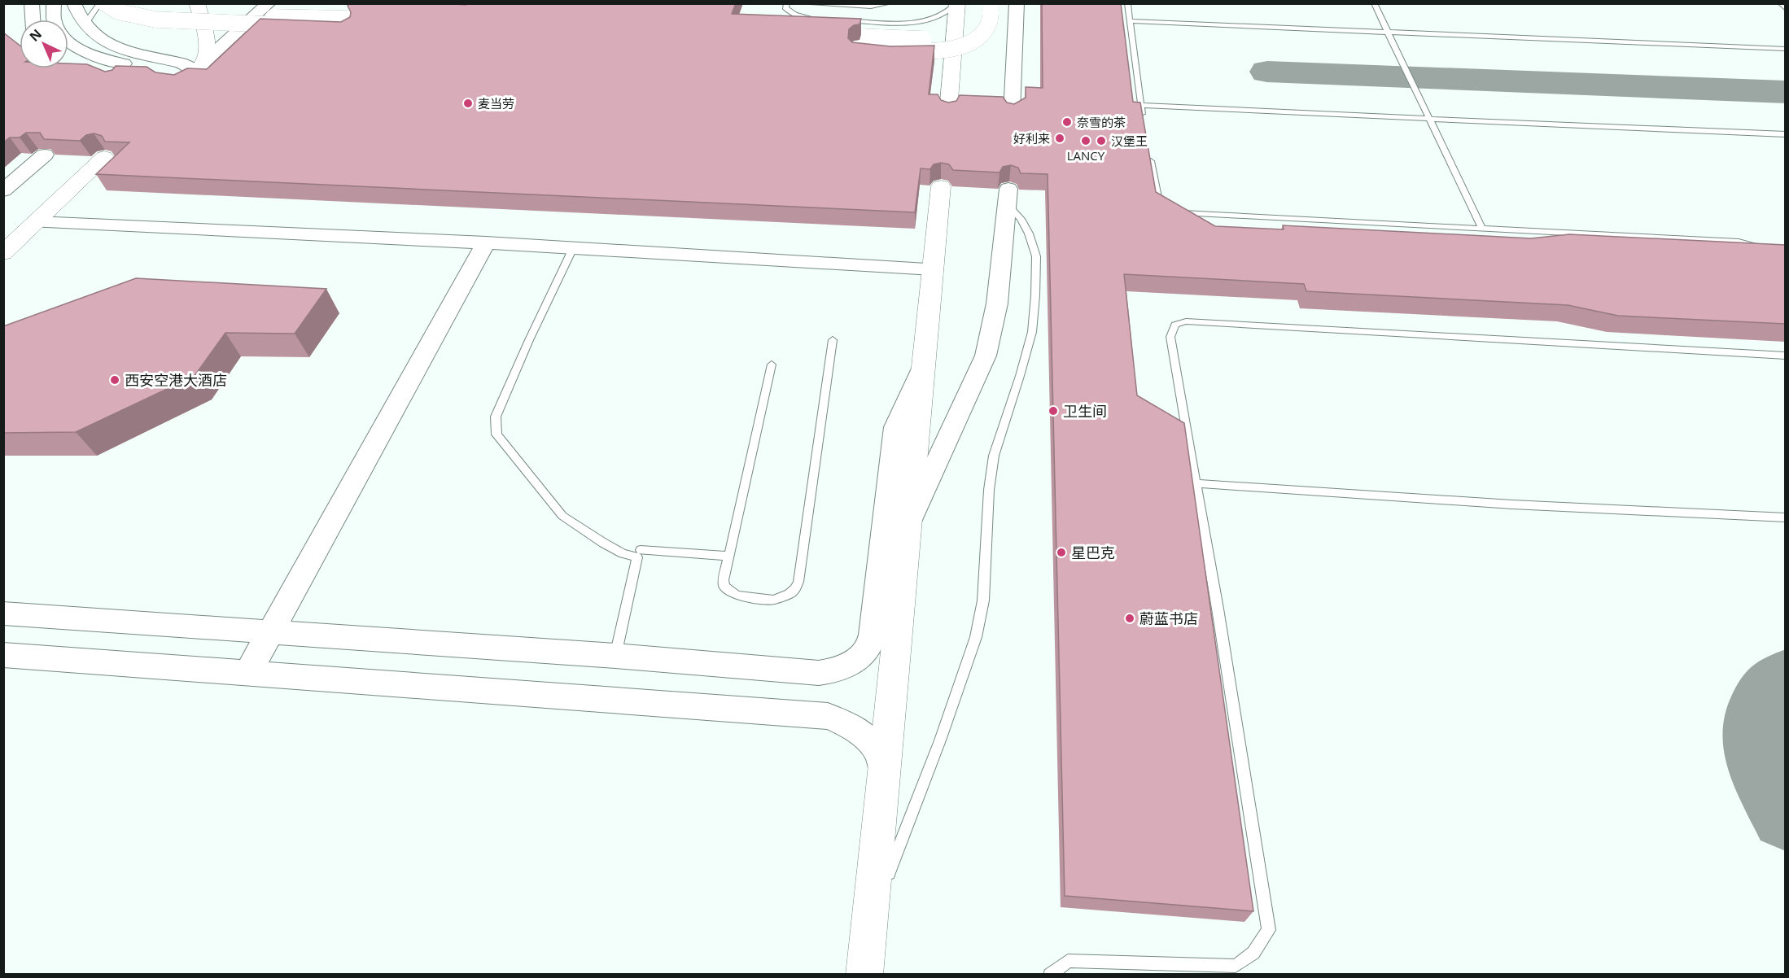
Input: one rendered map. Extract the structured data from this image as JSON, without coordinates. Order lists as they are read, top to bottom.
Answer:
{
  "places": [
    "麦当劳",
    "奈雪的茶",
    "好利来",
    "LANCY",
    "汉堡王",
    "西安空港大酒店",
    "卫生间",
    "星巴克",
    "蔚蓝书店"
  ],
  "north": "top left"
}
